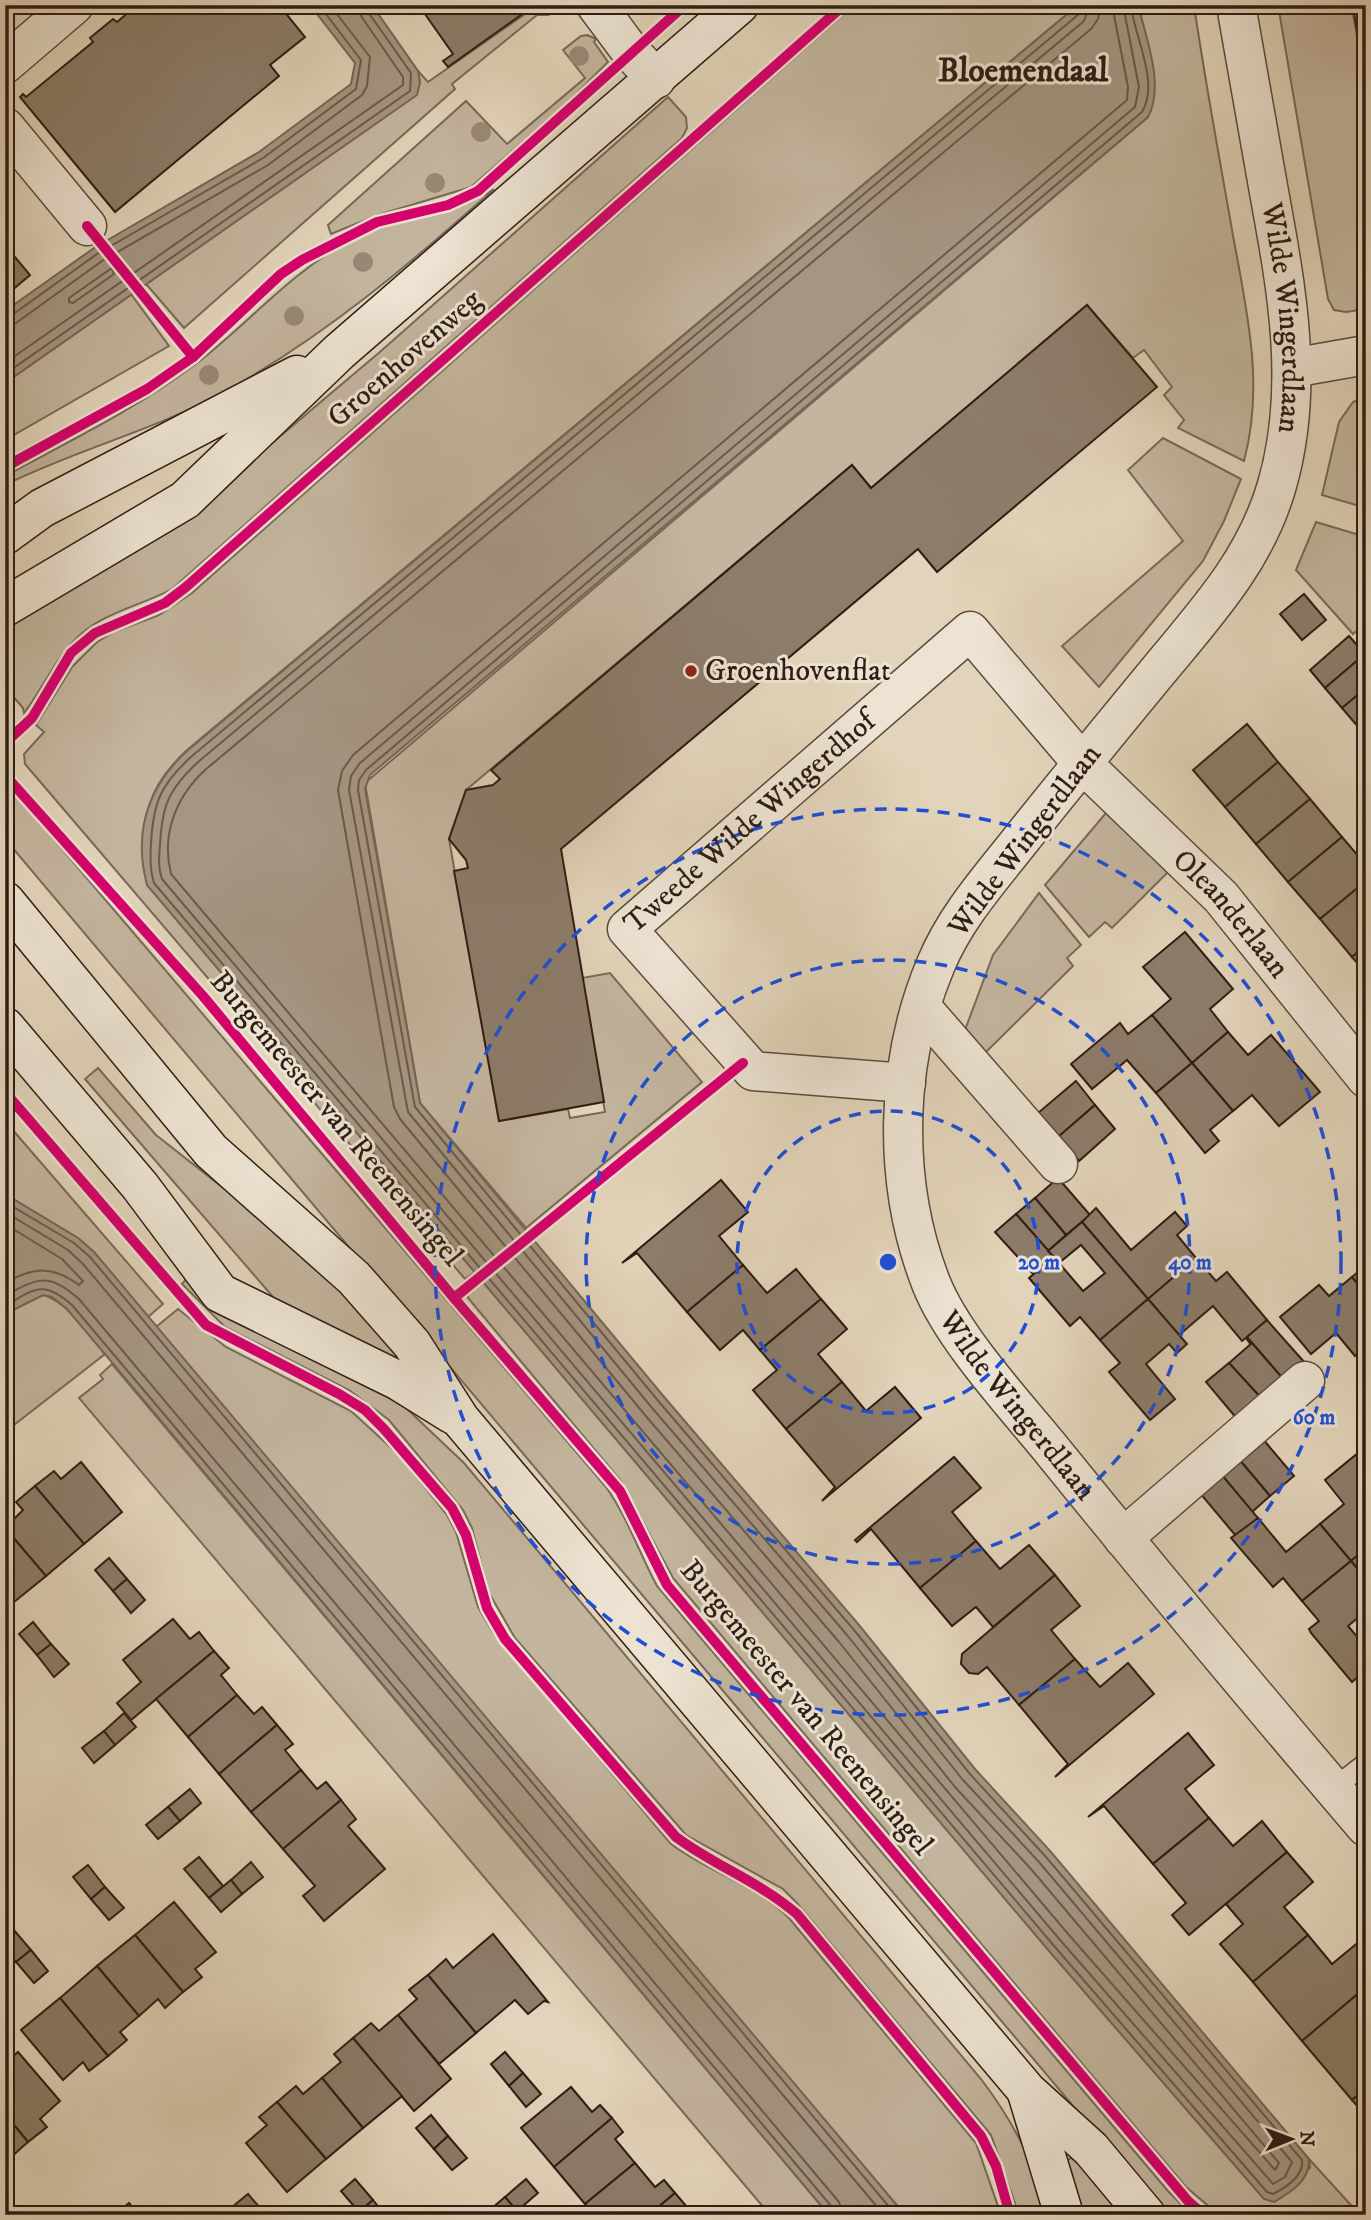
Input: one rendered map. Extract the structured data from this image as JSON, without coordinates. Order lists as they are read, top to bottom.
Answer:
{
  "streets": {
    "street": [
      "Wilde Wingerdlaan",
      "Groenhovenweg",
      "Tweede Wilde Wingerdhof",
      "Oleanderlaan"
    ],
    "cycle path": ["Burgemeester van Reenensingel"]
  },
  "crossings": [
    ["Wilde Wingerdlaan", "Tweede Wilde Wingerdhof"],
    ["Wilde Wingerdlaan", "Oleanderlaan"],
    ["Tweede Wilde Wingerdhof", "Oleanderlaan"]
  ],
  "districts": ["Bloemendaal"],
  "places": ["Groenhovenflat"],
  "north": "right",
  "rings": ["20 m", "40 m", "60 m"]
}
